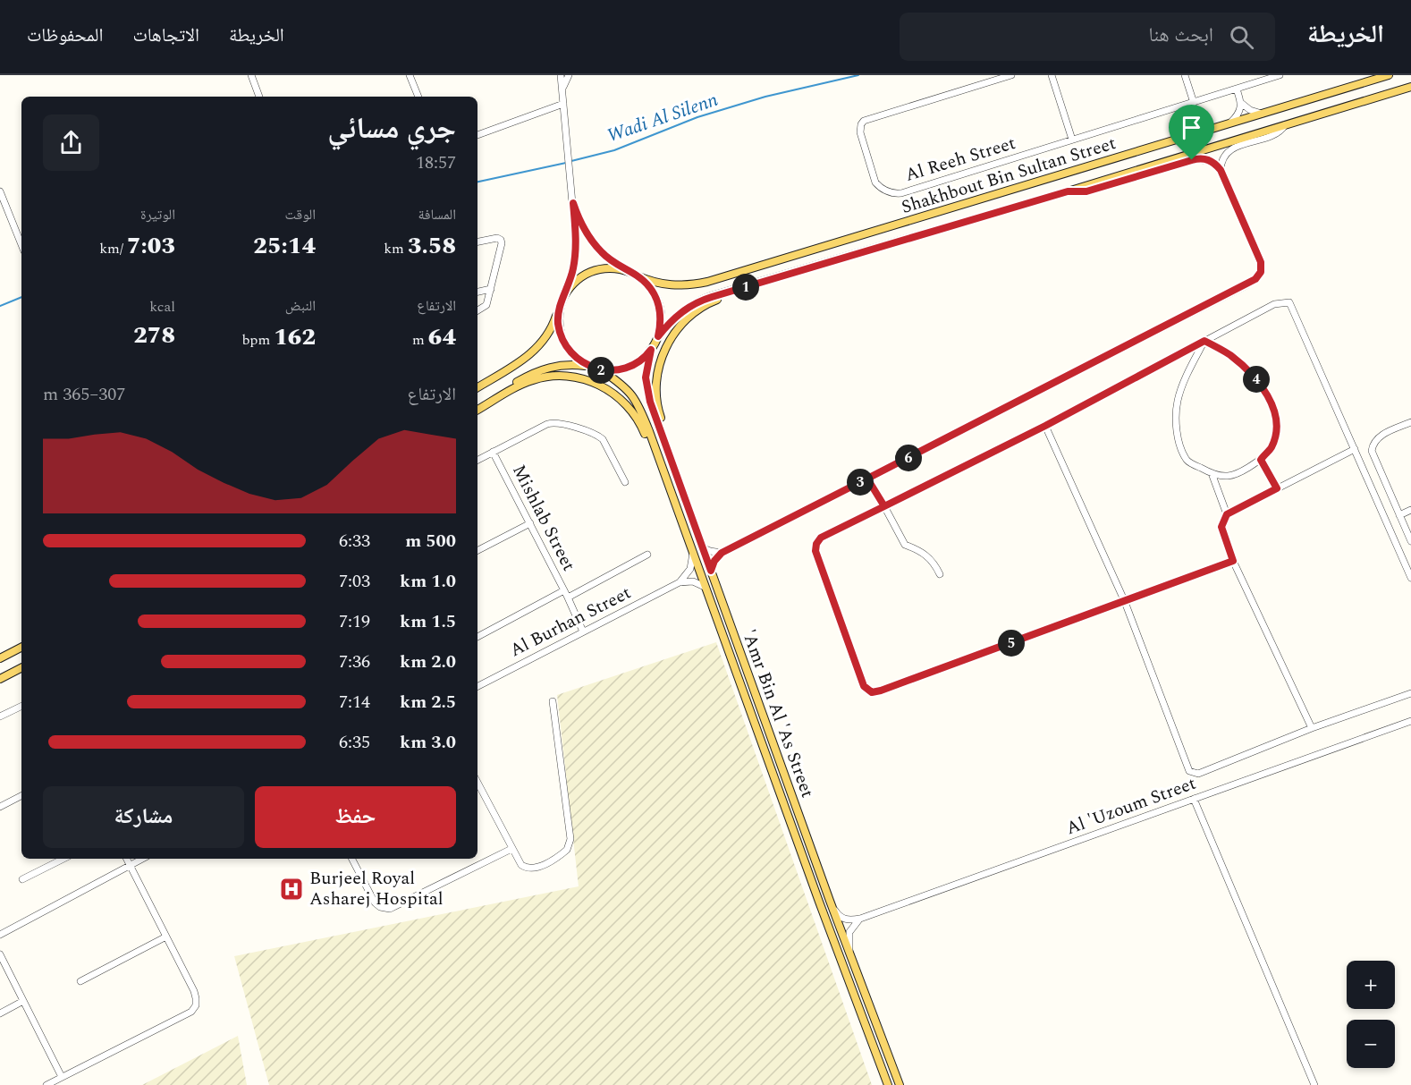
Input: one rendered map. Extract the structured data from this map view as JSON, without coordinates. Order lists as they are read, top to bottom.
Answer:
{
  "streets": {
    "main road": ["Shakhbout Bin Sultan Street", "'Amr Bin Al 'As Street"],
    "street": [
      "Al Reeh Street",
      "Mishlab Street",
      "Al Burhan Street",
      "Al 'Uzoum Street"
    ]
  },
  "crossings": [
    ["Shakhbout Bin Sultan Street", "'Amr Bin Al 'As Street"],
    ["Mishlab Street", "Al Burhan Street"]
  ],
  "water": ["Wadi Al Silenn"],
  "places": {
    "hospital": ["Burjeel Royal Asharej Hospital"]
  },
  "page": {
    "header": "الخريطة",
    "search": "ابحث هنا",
    "nav": ["الخريطة", "الاتجاهات", "المحفوظات"],
    "heading": ["جري مسائي", "18:57"],
    "stats": [
      ["المسافة", "3.58 km"],
      ["الوقت", "25:14"],
      ["الوتيرة", "7:03 /km"],
      ["الارتفاع", "64 m"],
      ["النبض", "162 bpm"],
      ["kcal", "278"]
    ],
    "pins": [
      "1",
      "2",
      "4",
      "6",
      "3",
      "5"
    ],
    "chart": ["الارتفاع", "307–365 m"],
    "list": [
      {
        "name": "500 m",
        "note": "6:33"
      },
      {
        "name": "1.0 km",
        "note": "7:03"
      },
      {
        "name": "1.5 km",
        "note": "7:19"
      },
      {
        "name": "2.0 km",
        "note": "7:36"
      },
      {
        "name": "2.5 km",
        "note": "7:14"
      },
      {
        "name": "3.0 km",
        "note": "6:35"
      }
    ],
    "buttons": ["حفظ", "مشاركة"],
    "map_buttons": ["+", "−"]
  }
}
